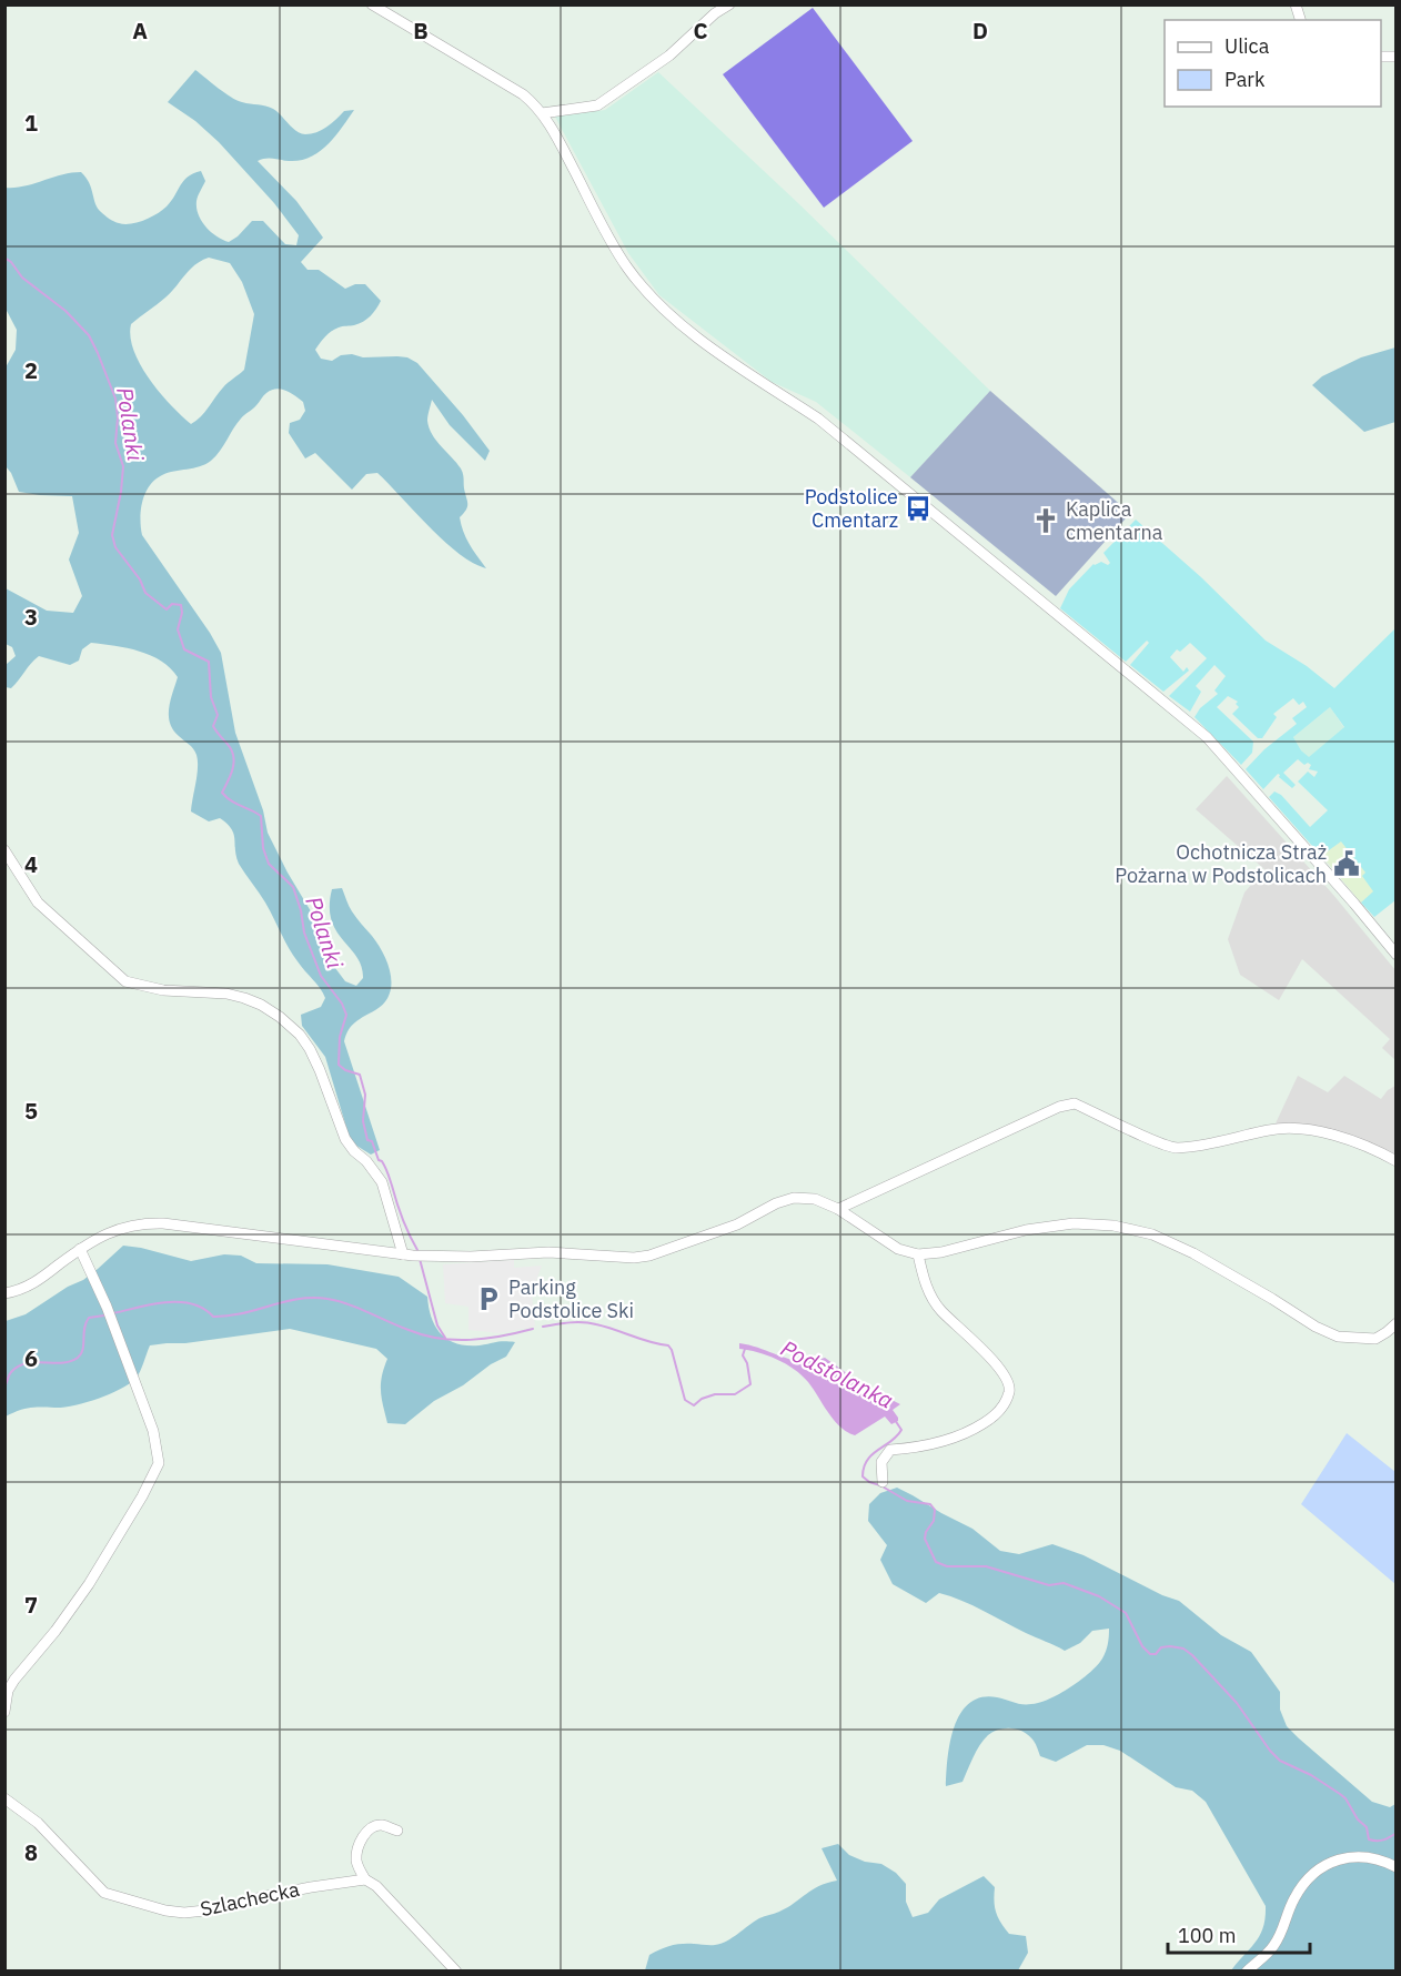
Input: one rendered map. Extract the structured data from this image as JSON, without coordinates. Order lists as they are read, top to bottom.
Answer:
{
  "streets": {
    "street": ["Szlachecka"]
  },
  "water": ["Polanki", "Podstolanka"],
  "places": {
    "bus stop": ["Podstolice Cmentarz"],
    "church": ["Kaplica cmentarna"],
    "public building": ["Ochotnicza Straż Pożarna w Podstolicach"],
    "parking": ["Parking Podstolice Ski"]
  },
  "legend": ["Ulica", "Park"],
  "scale_bar": "100 m",
  "grid": {
    "columns": [
      "A",
      "B",
      "C",
      "D"
    ],
    "rows": [
      "1",
      "2",
      "3",
      "4",
      "5",
      "6",
      "7",
      "8"
    ]
  }
}
